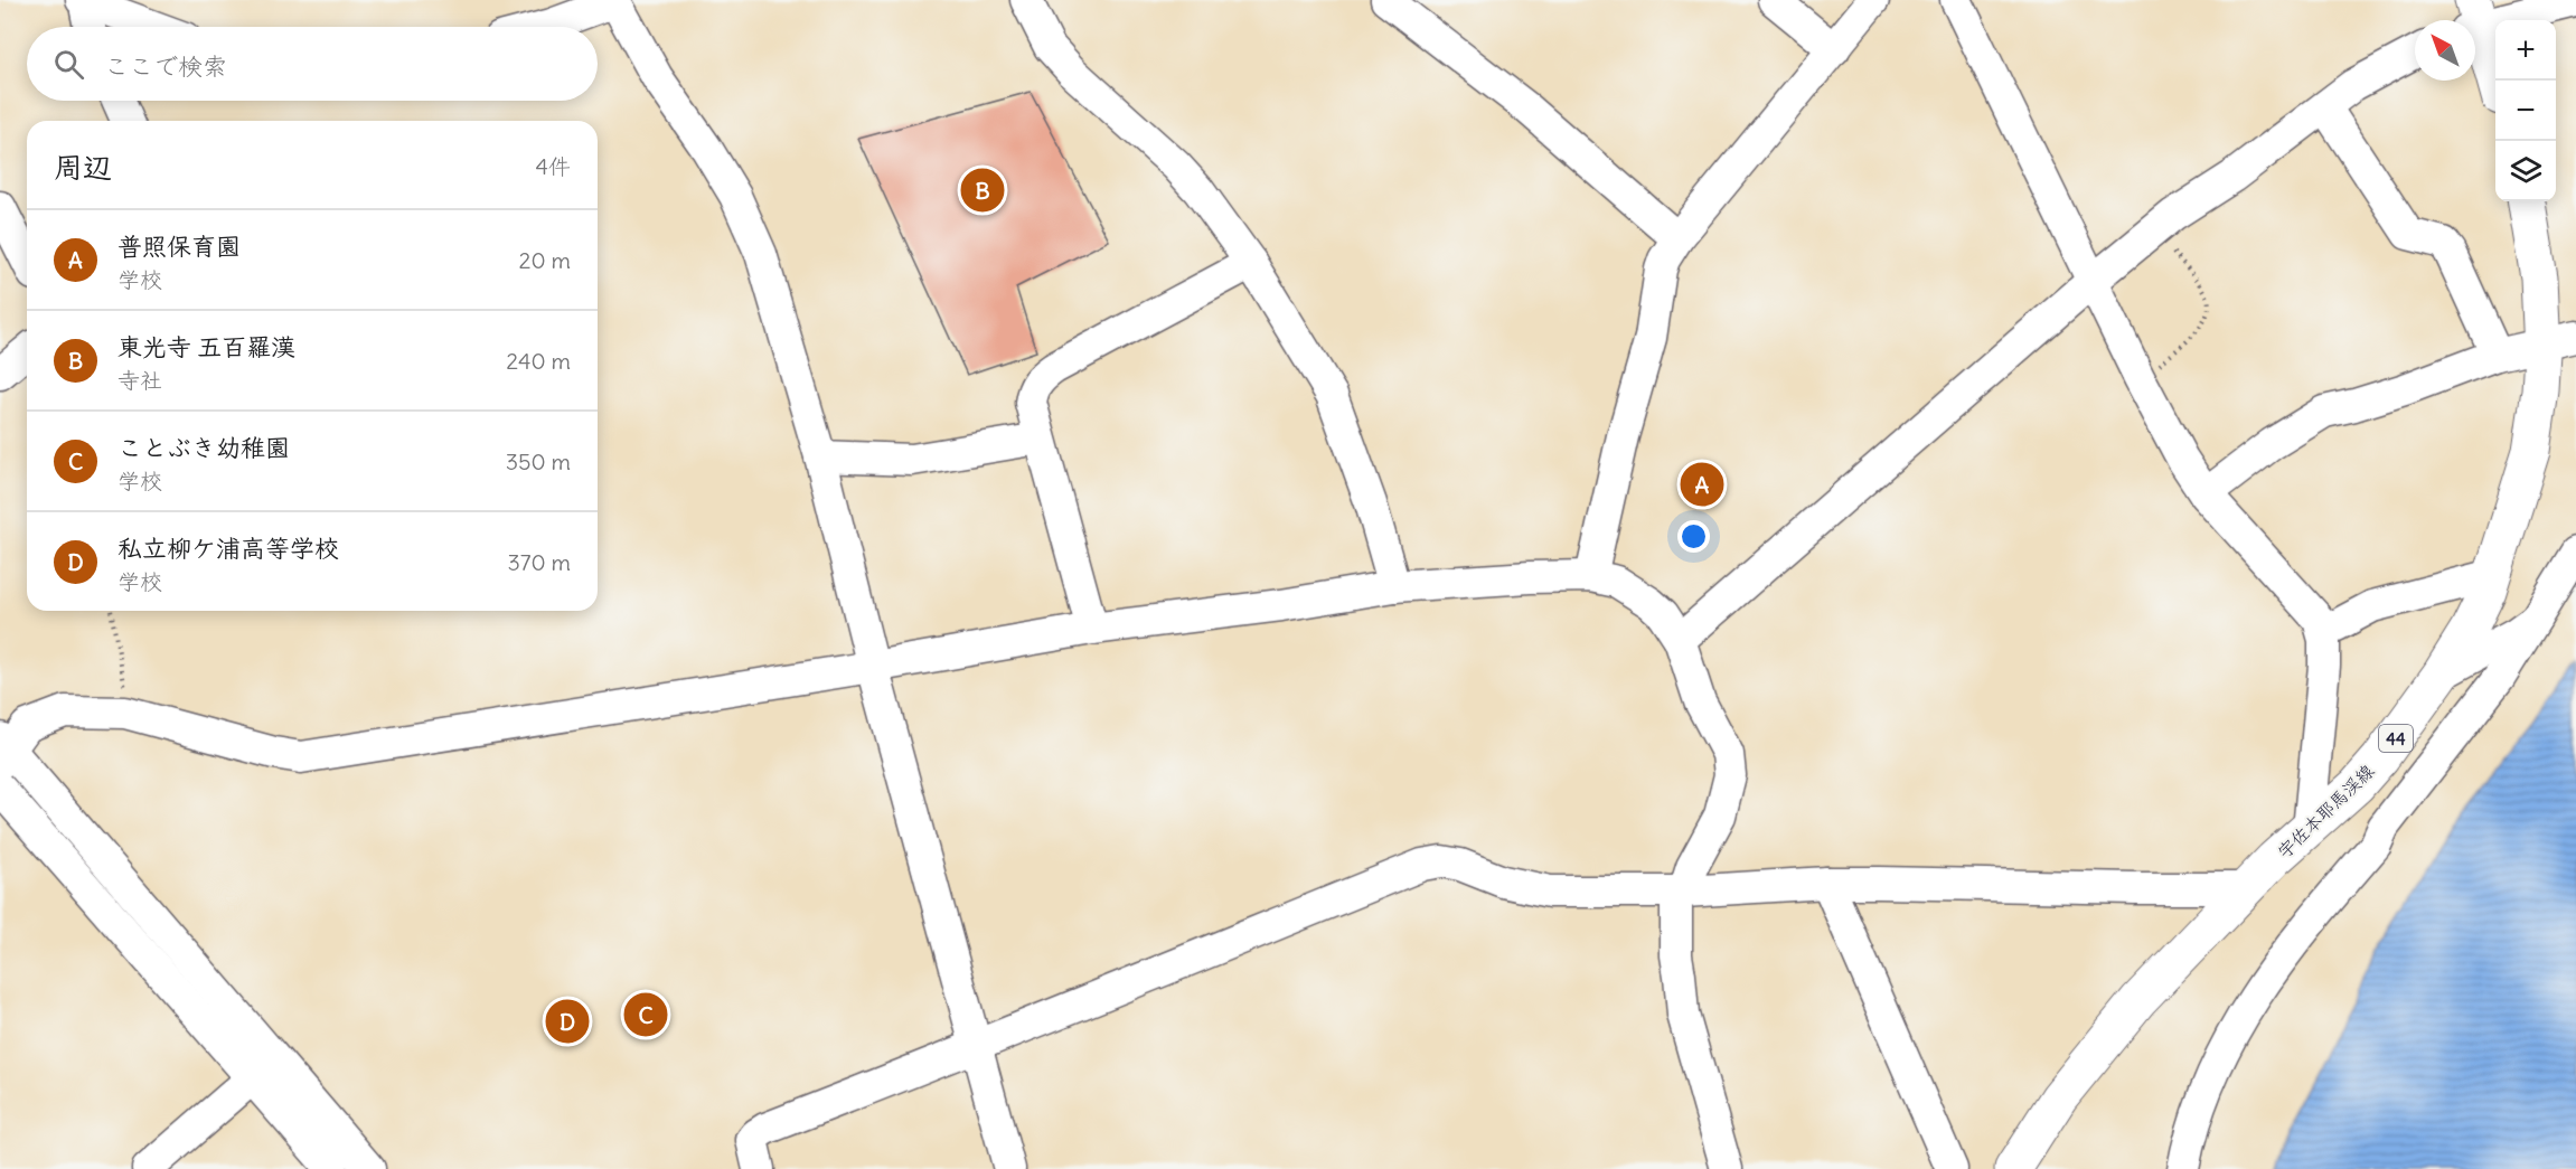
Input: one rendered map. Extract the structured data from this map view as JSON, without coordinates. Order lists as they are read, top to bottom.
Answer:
{
  "streets": {
    "main road": ["44", "宇佐本耶馬渓線"]
  },
  "north": "top left",
  "page": {
    "map_buttons": ["+", "−"],
    "search": "ここで検索",
    "heading": ["周辺", "4件"],
    "pins": [
      "B",
      "A",
      "C",
      "D"
    ],
    "list": [
      {
        "mark": "A",
        "name": "普照保育園",
        "note": "学校",
        "value": "20 m"
      },
      {
        "mark": "B",
        "name": "東光寺 五百羅漢",
        "note": "寺社",
        "value": "240 m"
      },
      {
        "mark": "C",
        "name": "ことぶき幼稚園",
        "note": "学校",
        "value": "350 m"
      },
      {
        "mark": "D",
        "name": "私立柳ケ浦高等学校",
        "note": "学校",
        "value": "370 m"
      }
    ]
  }
}
